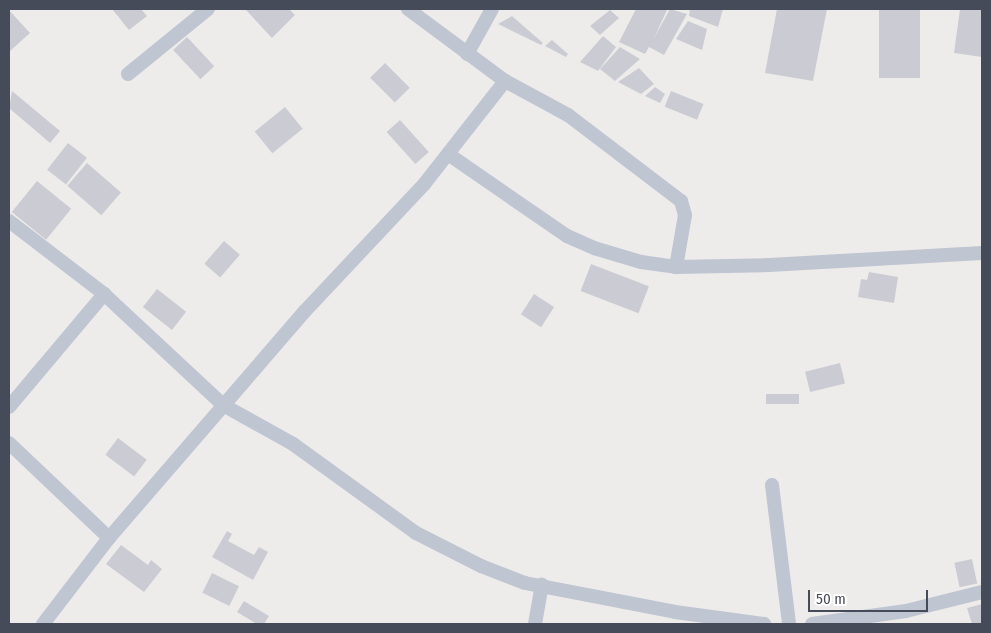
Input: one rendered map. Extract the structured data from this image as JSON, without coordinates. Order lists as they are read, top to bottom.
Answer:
{
  "scale_bar": "50 m"
}
